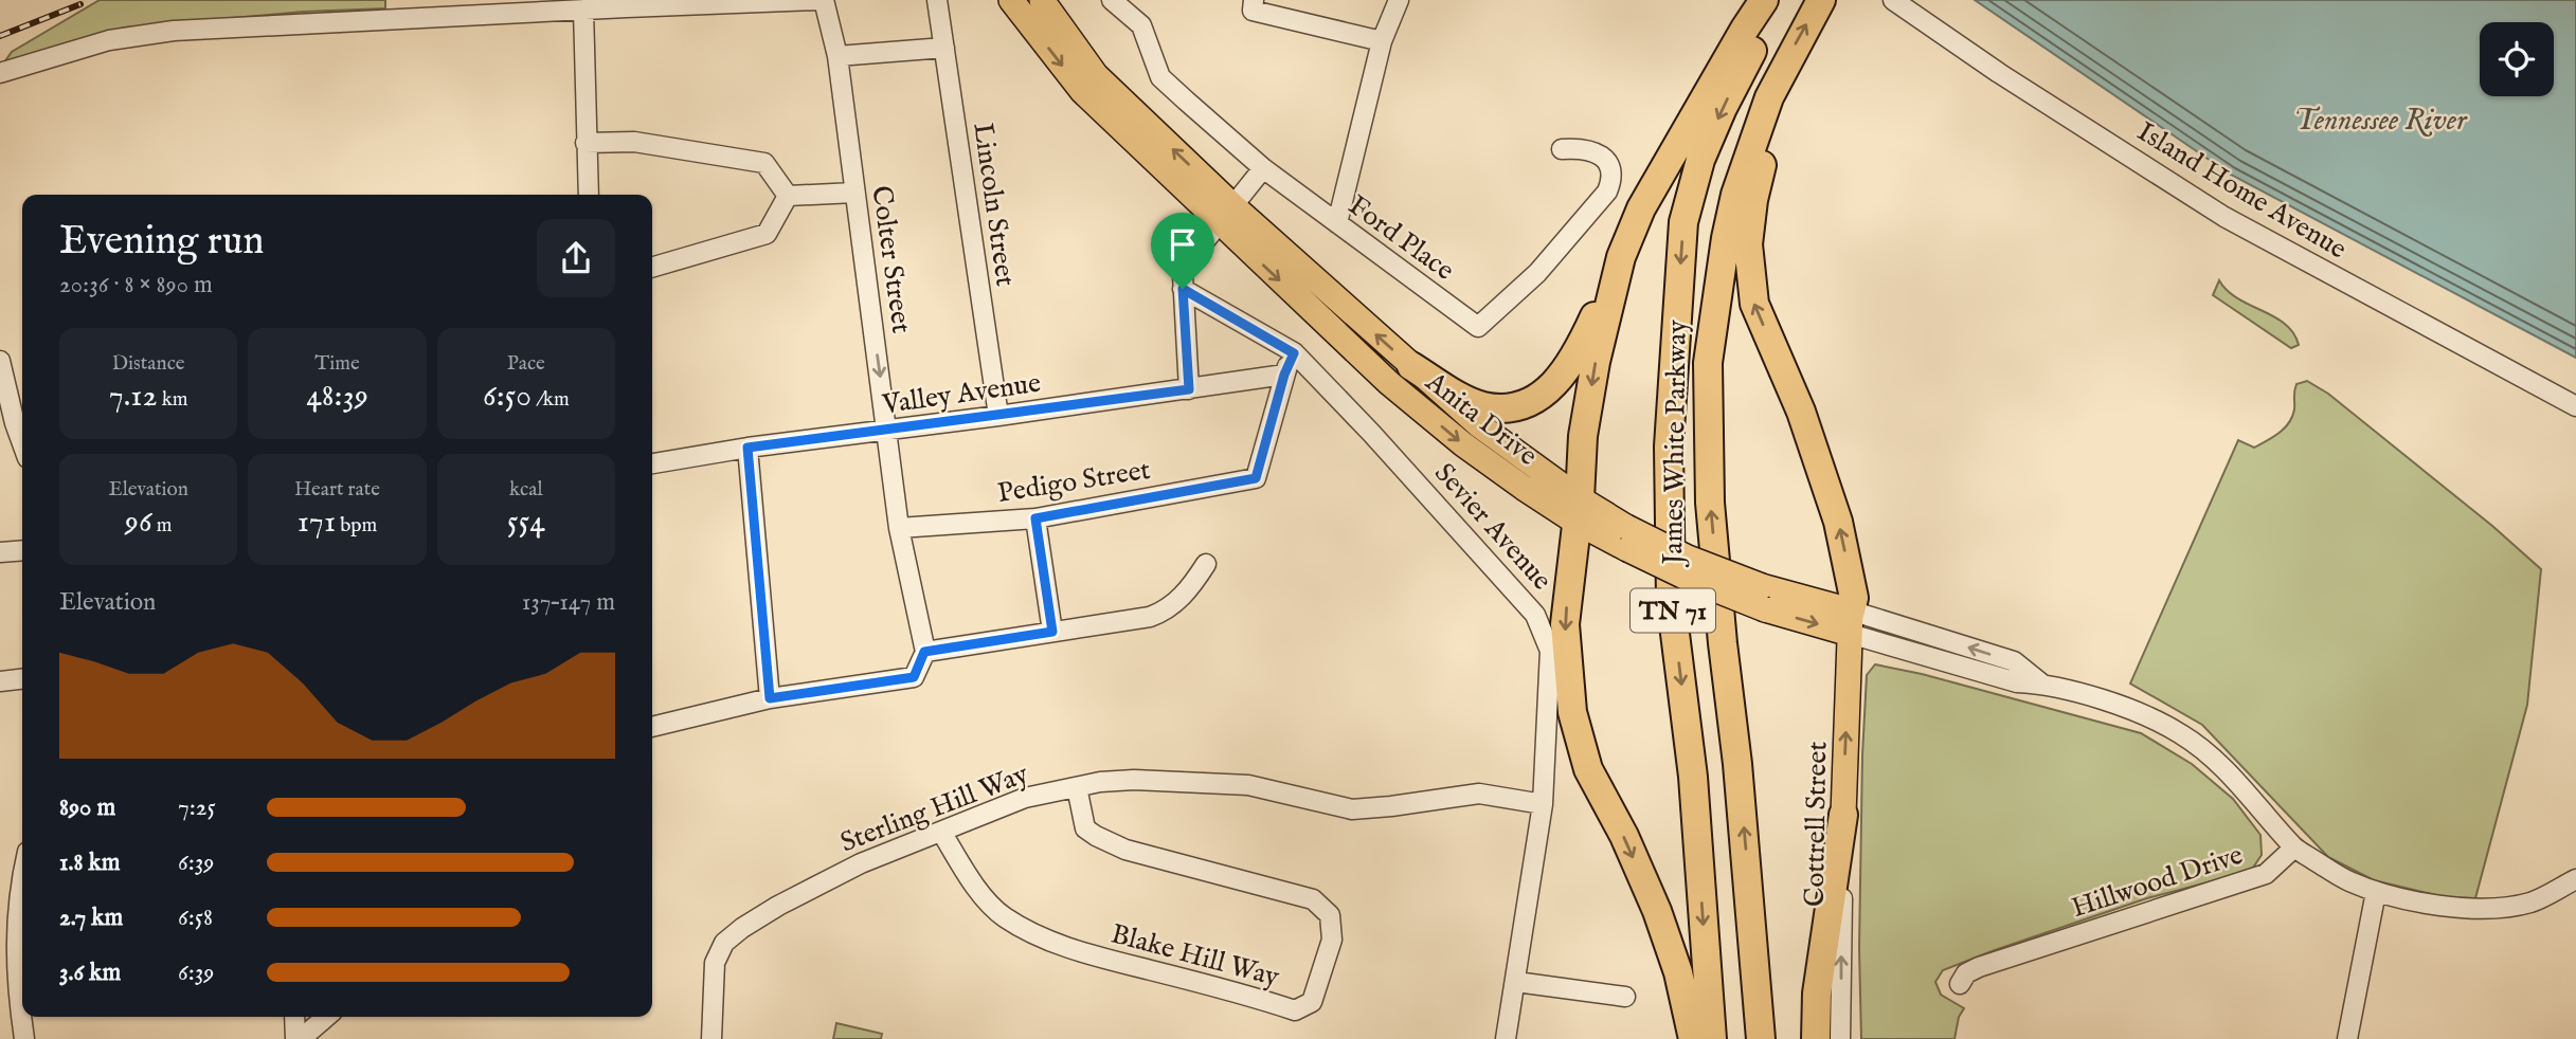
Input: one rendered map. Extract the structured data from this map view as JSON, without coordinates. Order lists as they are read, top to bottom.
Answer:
{
  "streets": {
    "highway": ["James White Parkway", "TN 71"],
    "main road": ["Anita Drive", "Cottrell Street"],
    "street": [
      "Island Home Avenue",
      "Lincoln Street",
      "Ford Place",
      "Colter Street",
      "Valley Avenue",
      "Pedigo Street",
      "Sevier Avenue",
      "Sterling Hill Way",
      "Hillwood Drive",
      "Blake Hill Way"
    ]
  },
  "crossings": [
    ["Lincoln Street", "Valley Avenue"],
    ["Colter Street", "Valley Avenue"],
    ["Colter Street", "Pedigo Street"],
    ["Valley Avenue", "Pedigo Street"],
    ["Anita Drive", "Cottrell Street"],
    ["Anita Drive", "Hillwood Drive"],
    ["Sevier Avenue", "Sterling Hill Way"],
    ["Sterling Hill Way", "Blake Hill Way"]
  ],
  "one_way": ["Colter Street", "Cottrell Street"],
  "water": ["Tennessee River"],
  "page": {
    "heading": ["Evening run", "20:36 · 8 × 890 m"],
    "stats": [
      ["Distance", "7.12 km"],
      ["Time", "48:39"],
      ["Pace", "6:50 /km"],
      ["Elevation", "96 m"],
      ["Heart rate", "171 bpm"],
      ["kcal", "554"]
    ],
    "chart": ["Elevation", "137–147 m"],
    "list": [
      {
        "name": "890 m",
        "note": "7:25"
      },
      {
        "name": "1.8 km",
        "note": "6:39"
      },
      {
        "name": "2.7 km",
        "note": "6:58"
      },
      {
        "name": "3.6 km",
        "note": "6:39"
      }
    ]
  }
}
